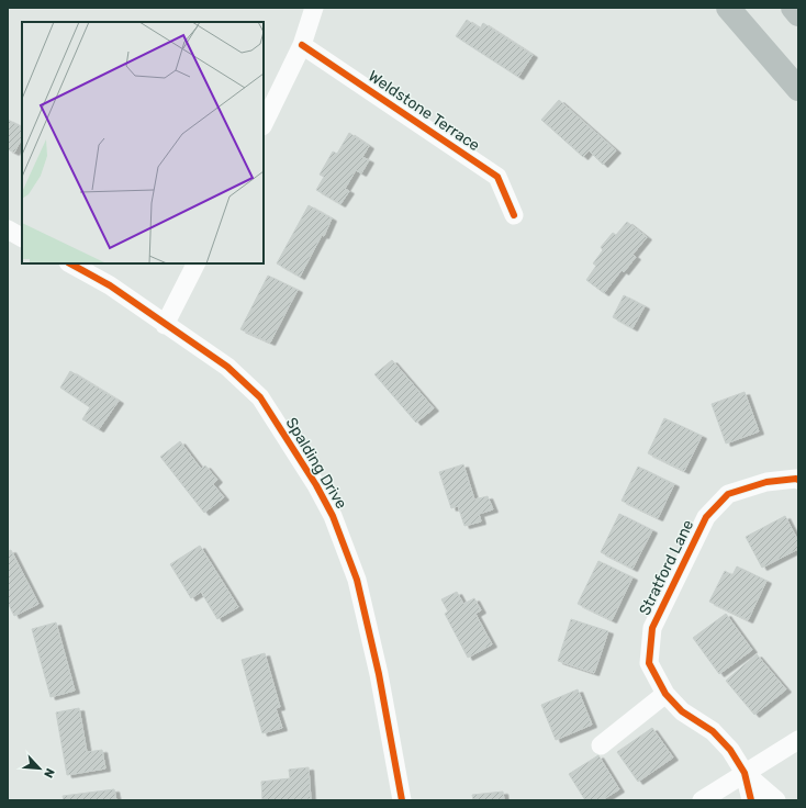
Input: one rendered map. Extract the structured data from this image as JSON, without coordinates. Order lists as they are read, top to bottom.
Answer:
{
  "streets": {
    "street": ["Weldstone Terrace", "Spalding Drive", "Stratford Lane"]
  },
  "north": "bottom right"
}
